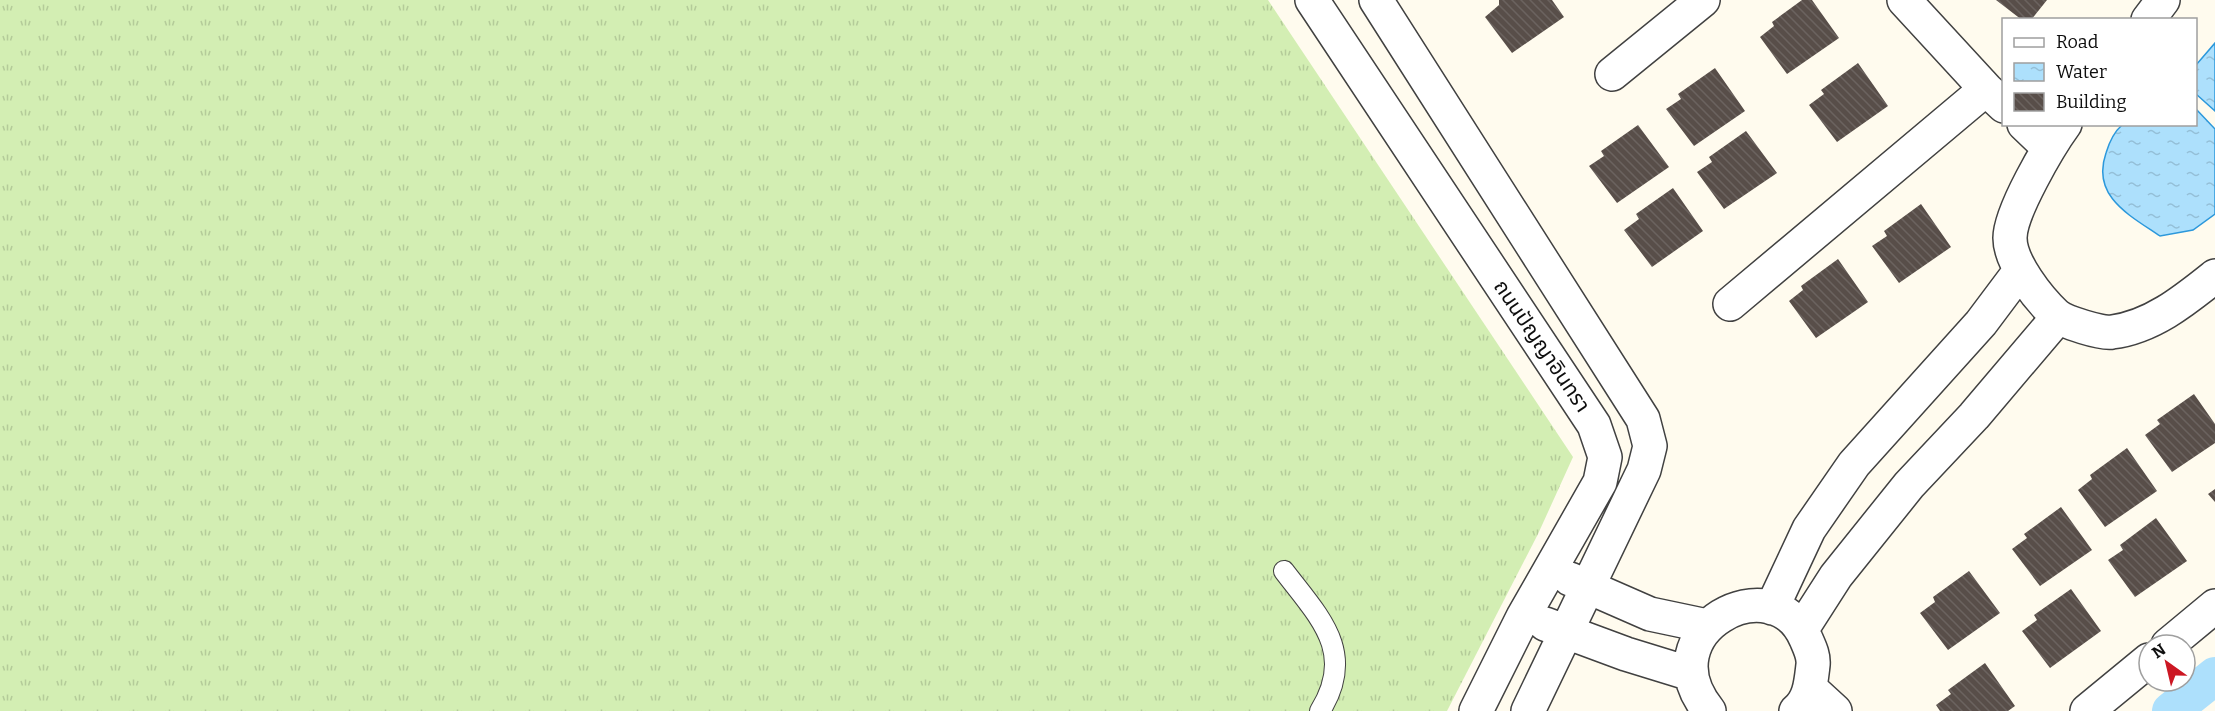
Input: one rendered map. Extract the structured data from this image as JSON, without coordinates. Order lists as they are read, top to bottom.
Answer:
{
  "streets": {
    "street": ["ถนนปัญญาอินทรา"]
  },
  "legend": ["Road", "Water", "Building"],
  "north": "top left"
}
